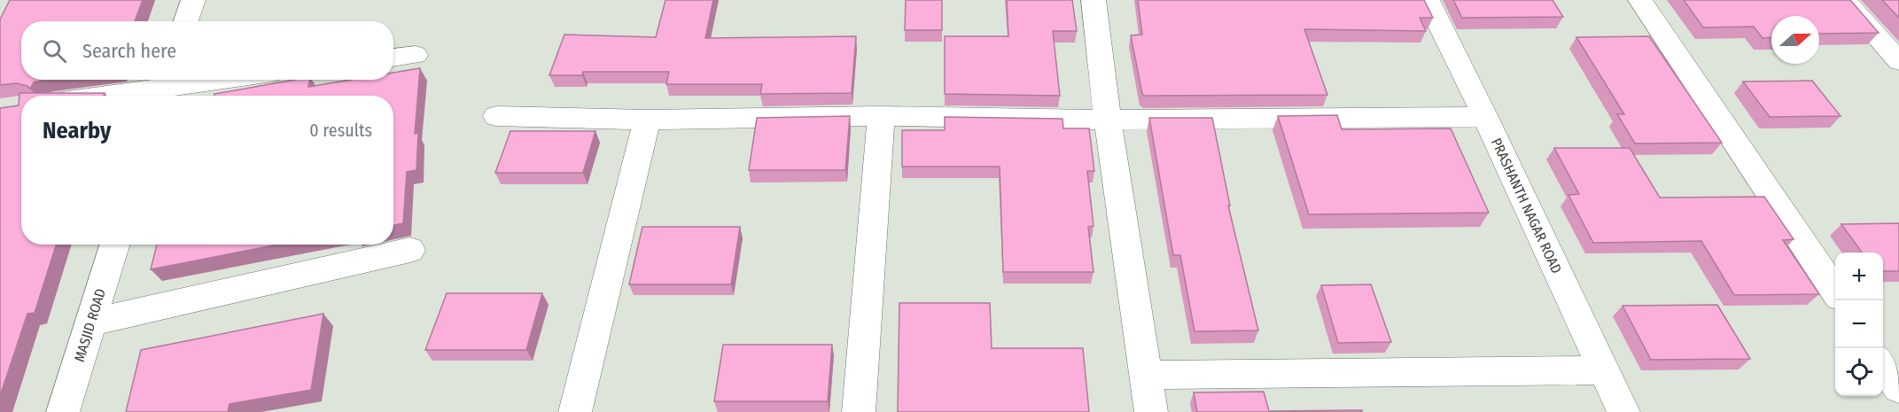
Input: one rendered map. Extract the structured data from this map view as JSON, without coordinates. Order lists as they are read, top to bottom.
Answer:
{
  "streets": {
    "street": ["PRASHANTH NAGAR ROAD", "MASJID ROAD"]
  },
  "north": "right",
  "page": {
    "search": "Search here",
    "heading": ["Nearby", "0 results"],
    "map_buttons": ["+", "−"]
  }
}
